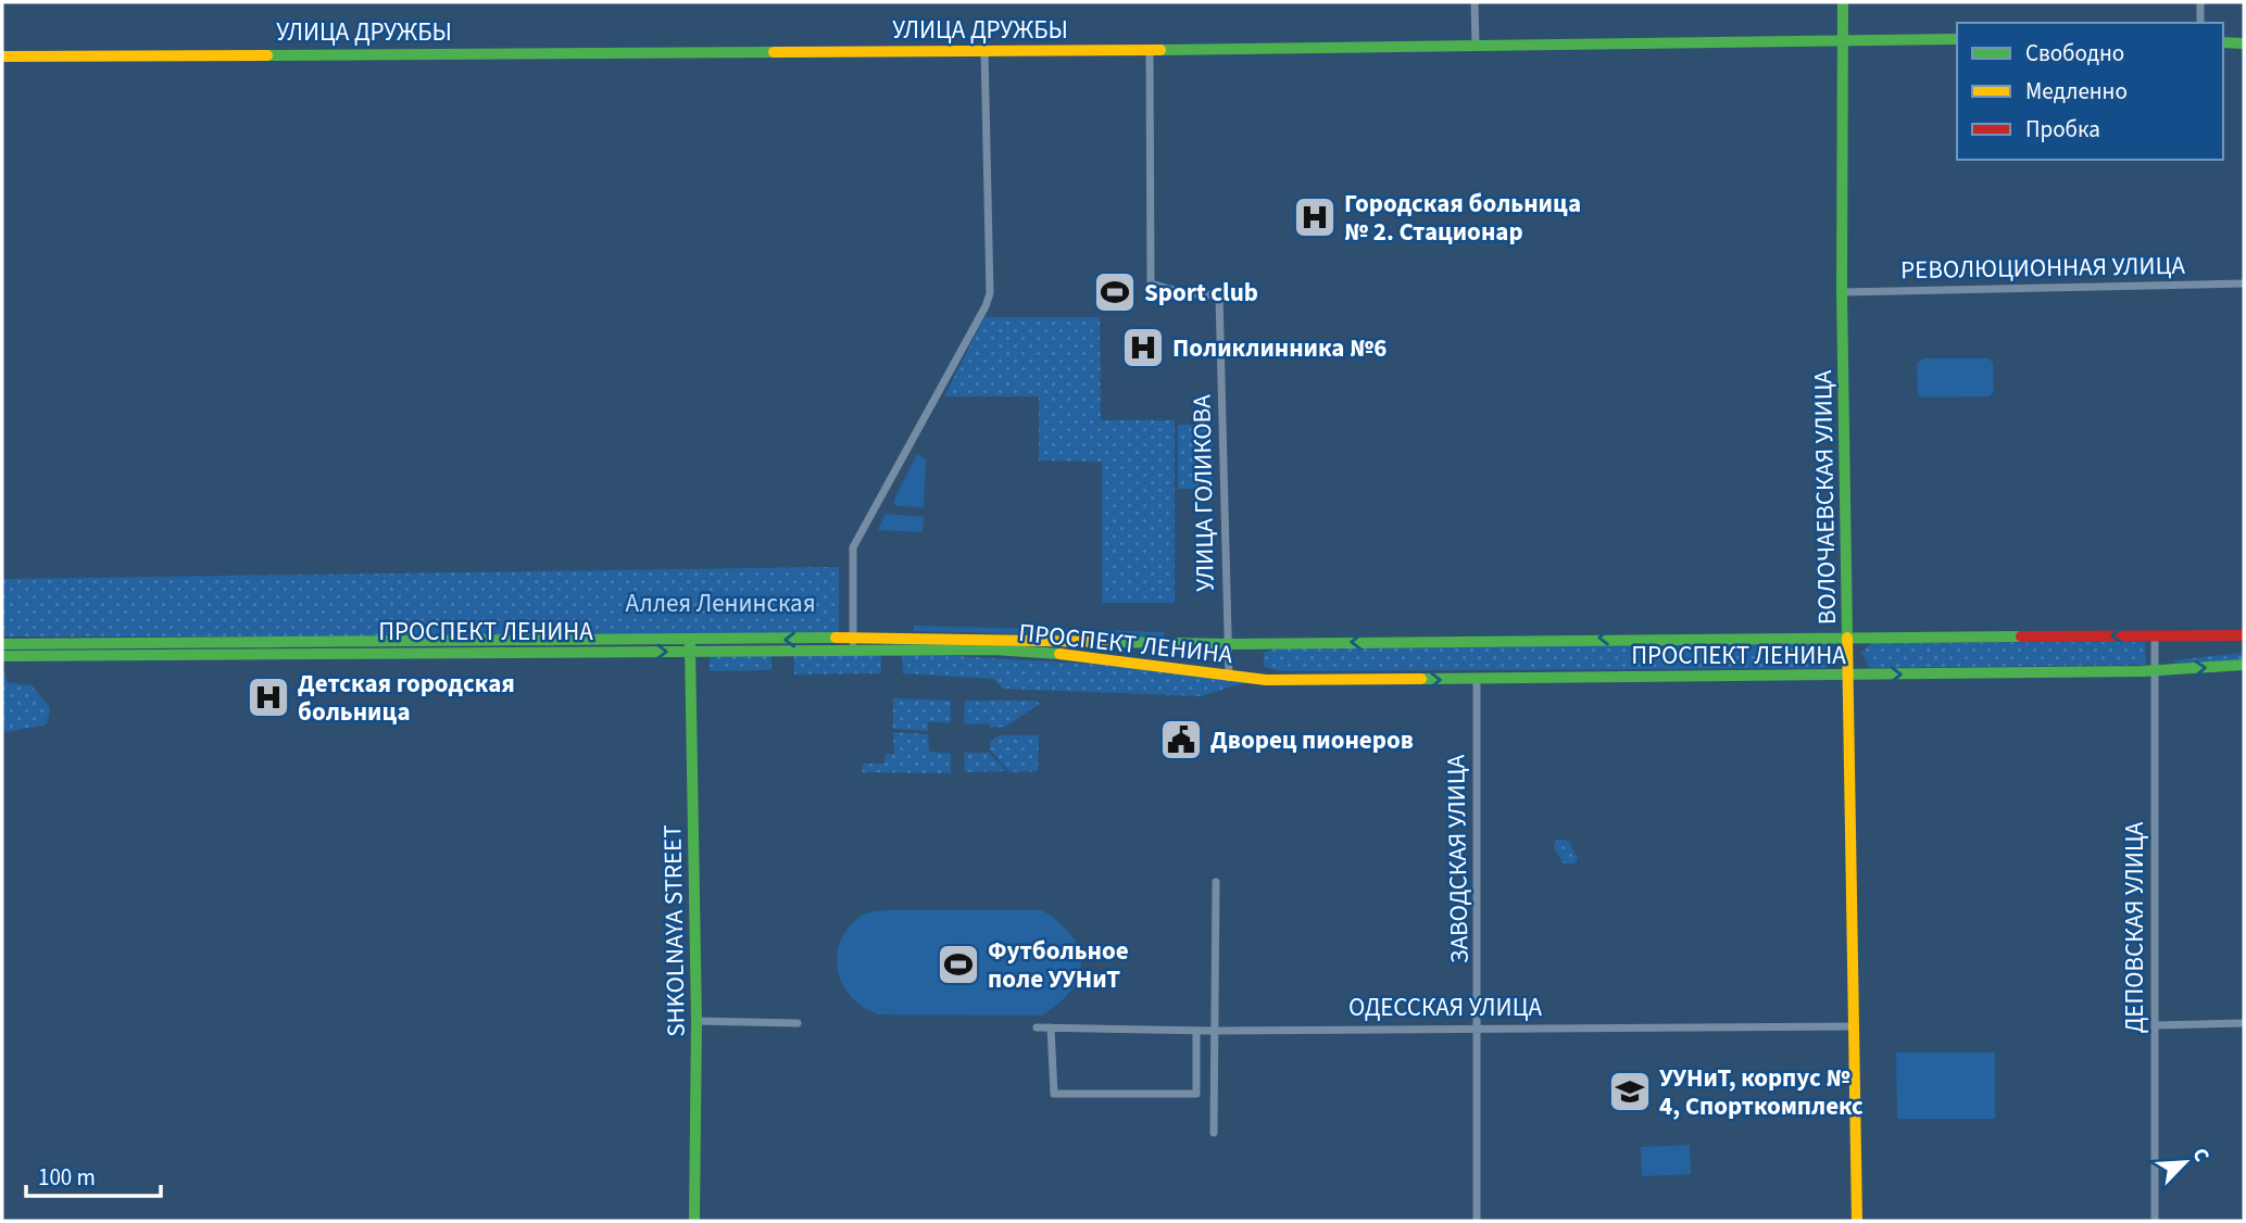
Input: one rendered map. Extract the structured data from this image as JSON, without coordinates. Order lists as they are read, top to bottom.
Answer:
{
  "streets": {
    "main road": [
      "УЛИЦА ДРУЖБЫ",
      "ВОЛОЧАЕВСКАЯ УЛИЦА",
      "ПРОСПЕКТ ЛЕНИНА",
      "SHKOLNAYA STREET"
    ],
    "street": [
      "РЕВОЛЮЦИОННАЯ УЛИЦА",
      "УЛИЦА ГОЛИКОВА",
      "ЗАВОДСКАЯ УЛИЦА",
      "ДЕПОВСКАЯ УЛИЦА",
      "ОДЕССКАЯ УЛИЦА"
    ]
  },
  "crossings": [
    ["УЛИЦА ДРУЖБЫ", "УЛИЦА ГОЛИКОВА"],
    ["УЛИЦА ДРУЖБЫ", "ВОЛОЧАЕВСКАЯ УЛИЦА"],
    ["РЕВОЛЮЦИОННАЯ УЛИЦА", "ВОЛОЧАЕВСКАЯ УЛИЦА"],
    ["УЛИЦА ГОЛИКОВА", "ПРОСПЕКТ ЛЕНИНА"],
    ["ВОЛОЧАЕВСКАЯ УЛИЦА", "ПРОСПЕКТ ЛЕНИНА"],
    ["ВОЛОЧАЕВСКАЯ УЛИЦА", "ОДЕССКАЯ УЛИЦА"],
    ["ПРОСПЕКТ ЛЕНИНА", "ЗАВОДСКАЯ УЛИЦА"],
    ["ПРОСПЕКТ ЛЕНИНА", "ДЕПОВСКАЯ УЛИЦА"],
    ["ПРОСПЕКТ ЛЕНИНА", "SHKOLNAYA STREET"],
    ["ЗАВОДСКАЯ УЛИЦА", "ОДЕССКАЯ УЛИЦА"]
  ],
  "parks": ["Аллея Ленинская"],
  "places": {
    "hospital": ["Городская больница № 2. Стационар", "Поликлинника №6", "Детская городская больница"],
    "sports": ["Sport club", "Футбольное поле УУНиТ"],
    "public building": ["Дворец пионеров"],
    "school or university": ["УУНиТ, корпус № 4, Спорткомплекс"]
  },
  "legend": ["Свободно", "Медленно", "Пробка"],
  "scale_bar": "100 m",
  "north": "top right"
}
